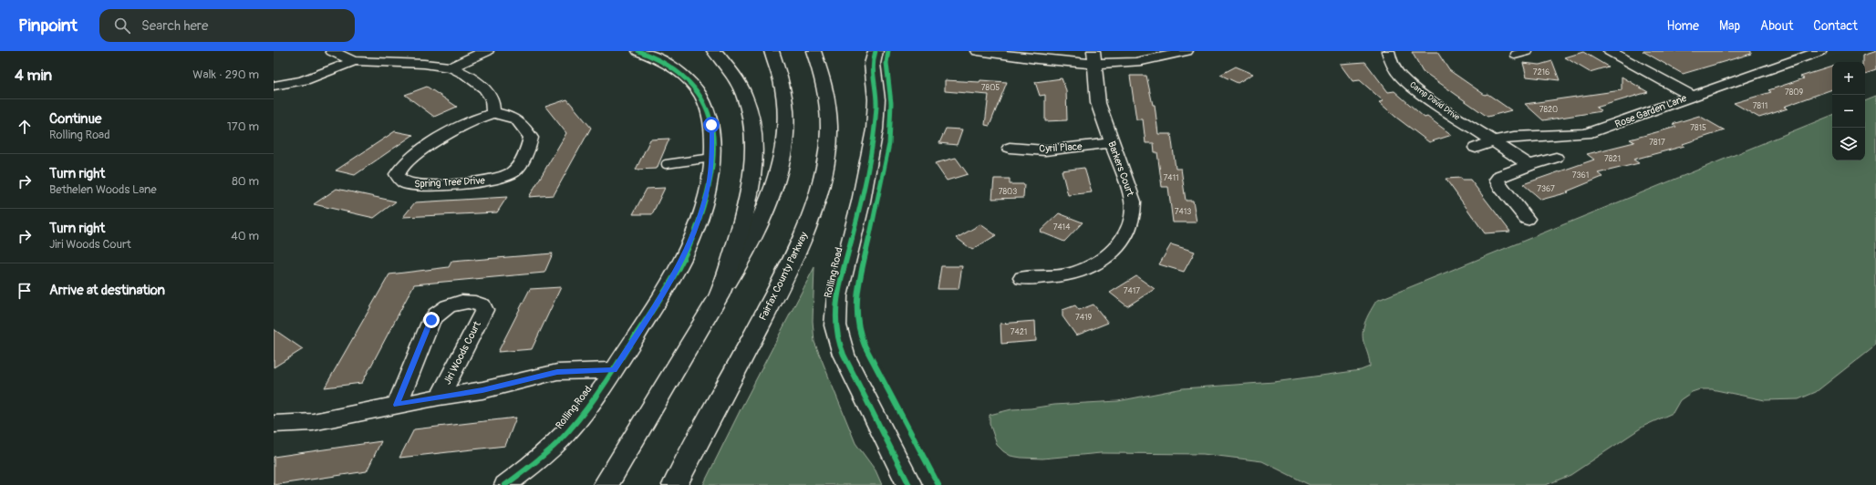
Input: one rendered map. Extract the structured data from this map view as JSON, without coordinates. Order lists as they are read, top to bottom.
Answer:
{
  "streets": {
    "main road": ["Rolling Road", "Fairfax County Parkway"],
    "street": [
      "Camp David Drive",
      "Rose Garden Lane",
      "Cyril Place",
      "Barkers Court",
      "Spring Tree Drive",
      "Jiri Woods Court"
    ]
  },
  "crossings": [
    ["Camp David Drive", "Rose Garden Lane"],
    ["Cyril Place", "Barkers Court"]
  ],
  "house_numbers": [
    "7216",
    "7805",
    "7809",
    "7811",
    "7820",
    "7815",
    "7817",
    "7821",
    "7361",
    "7411",
    "7367",
    "7803",
    "7413",
    "7414",
    "7417",
    "7419",
    "7421"
  ],
  "page": {
    "header": "Pinpoint",
    "search": "Search here",
    "nav": [
      "Home",
      "Map",
      "About",
      "Contact"
    ],
    "heading": ["4 min", "Walk · 290 m"],
    "map_buttons": ["+", "−"],
    "list": [
      ["Continue", "Rolling Road", "170 m"],
      ["Turn right", "Bethelen Woods Lane", "80 m"],
      ["Turn right", "Jiri Woods Court", "40 m"],
      "Arrive at destination"
    ]
  }
}
